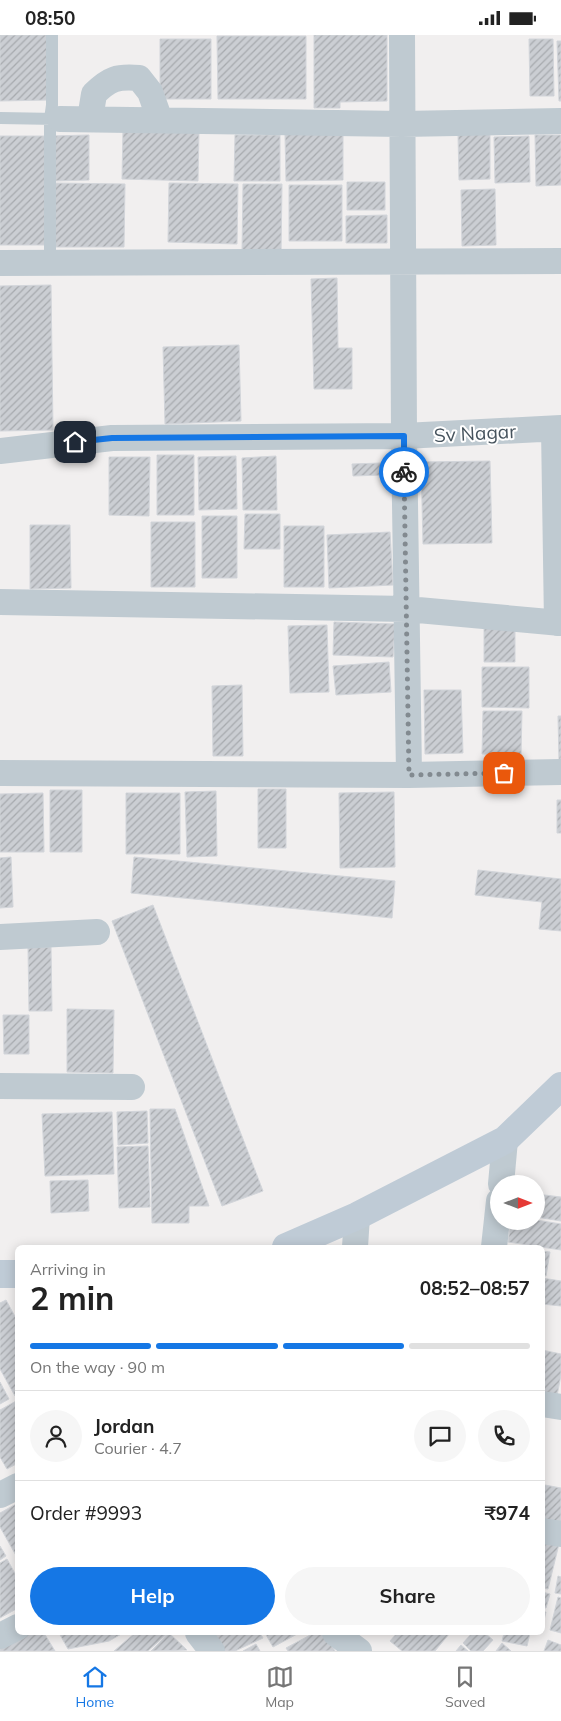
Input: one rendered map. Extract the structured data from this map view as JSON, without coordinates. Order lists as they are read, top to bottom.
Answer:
{
  "streets": {
    "street": ["Sv Nagar"]
  },
  "north": "right",
  "page": {
    "status": "08:50",
    "heading": ["2 min", "Arriving in", "08:52–08:57"],
    "panel": [
      "Jordan",
      "Courier · 4.7",
      "Order #9993",
      "₹974"
    ],
    "bar": "On the way · 90 m",
    "buttons": ["Help", "Share"],
    "tabs": ["Home", "Map", "Saved"]
  }
}
